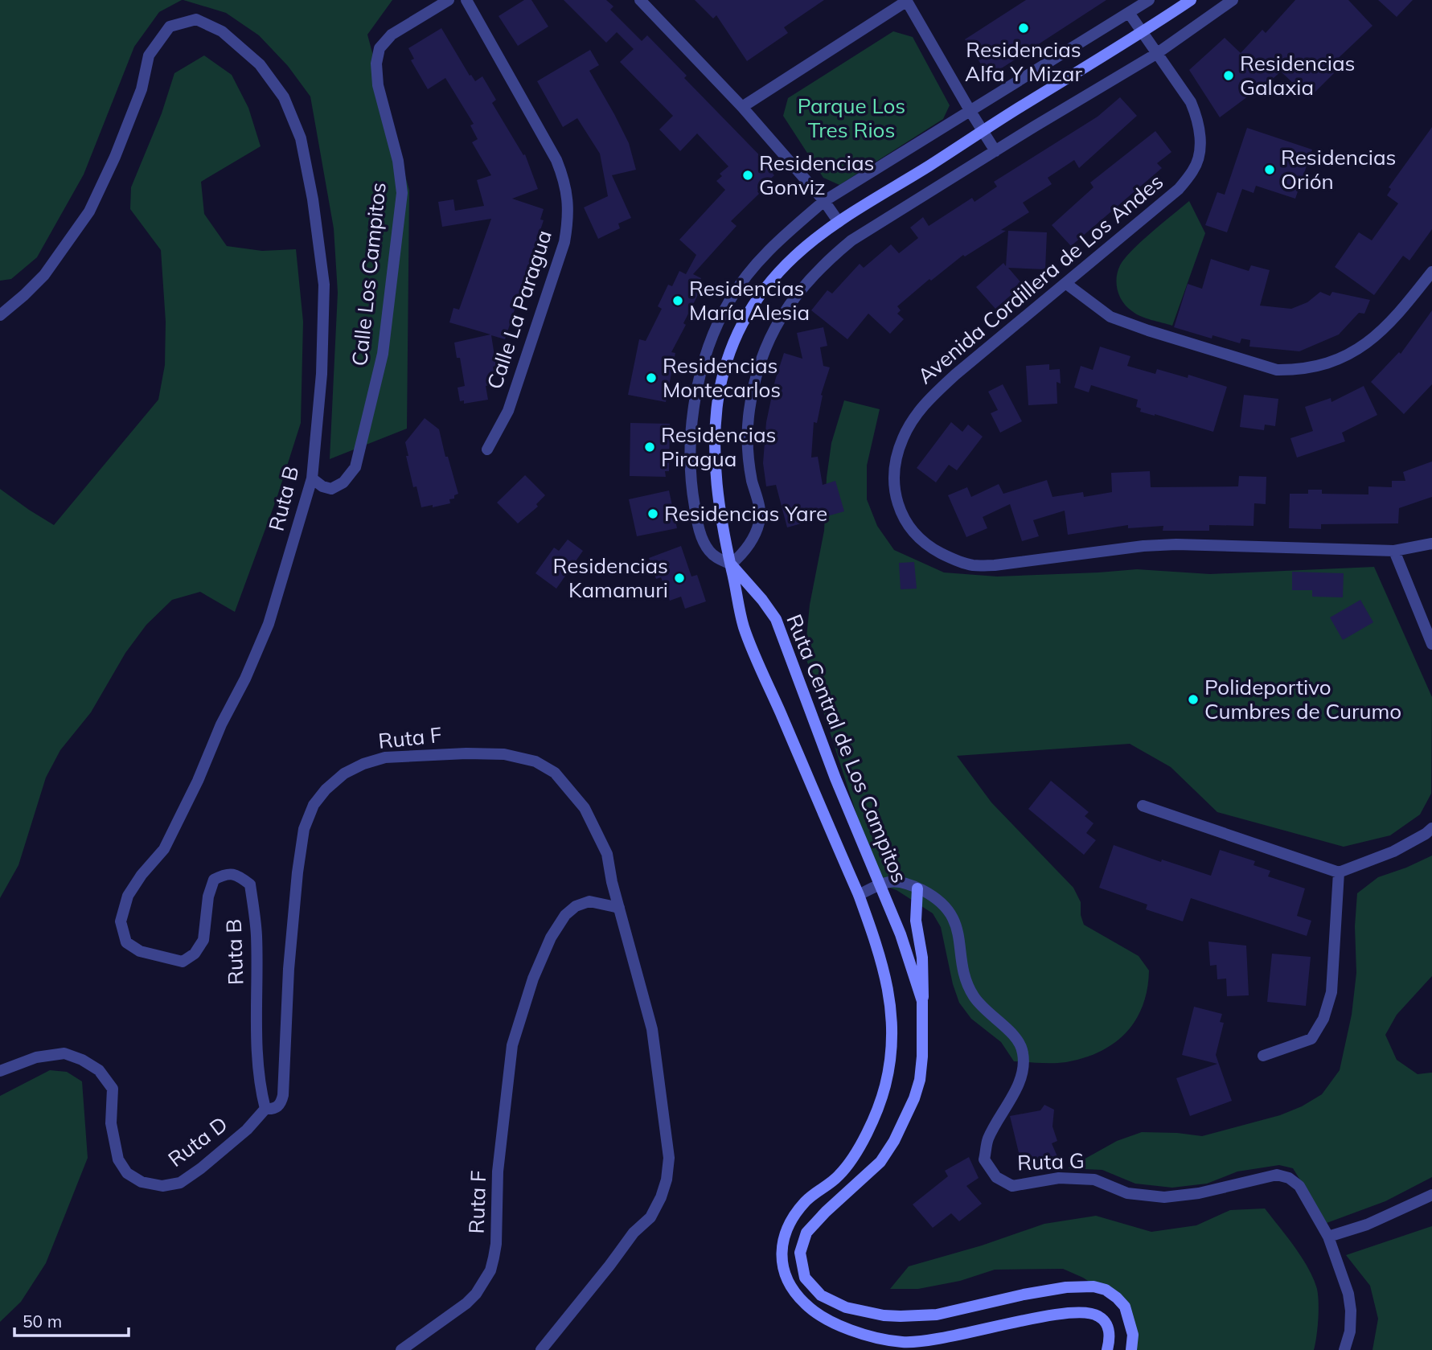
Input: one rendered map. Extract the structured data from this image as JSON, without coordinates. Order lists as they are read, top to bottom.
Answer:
{
  "streets": {
    "main road": ["Ruta Central de Los Campitos"],
    "street": [
      "Calle Los Campitos",
      "Avenida Cordillera de Los Andes",
      "Calle La Paragua",
      "Ruta B",
      "Ruta F",
      "Ruta D",
      "Ruta G"
    ]
  },
  "crossings": [
    ["Calle Los Campitos", "Ruta B"],
    ["Ruta B", "Ruta F"],
    ["Ruta B", "Ruta D"],
    ["Ruta F", "Ruta D"],
    ["Ruta Central de Los Campitos", "Ruta G"]
  ],
  "parks": ["Parque Los Tres Rios"],
  "places": [
    "Residencias Alfa Y Mizar",
    "Residencias Galaxia",
    "Residencias Orión",
    "Residencias Gonviz",
    "Residencias María Alesia",
    "Residencias Montecarlos",
    "Residencias Piragua",
    "Residencias Yare",
    "Residencias Kamamuri",
    "Polideportivo Cumbres de Curumo"
  ],
  "scale_bar": "50 m"
}
